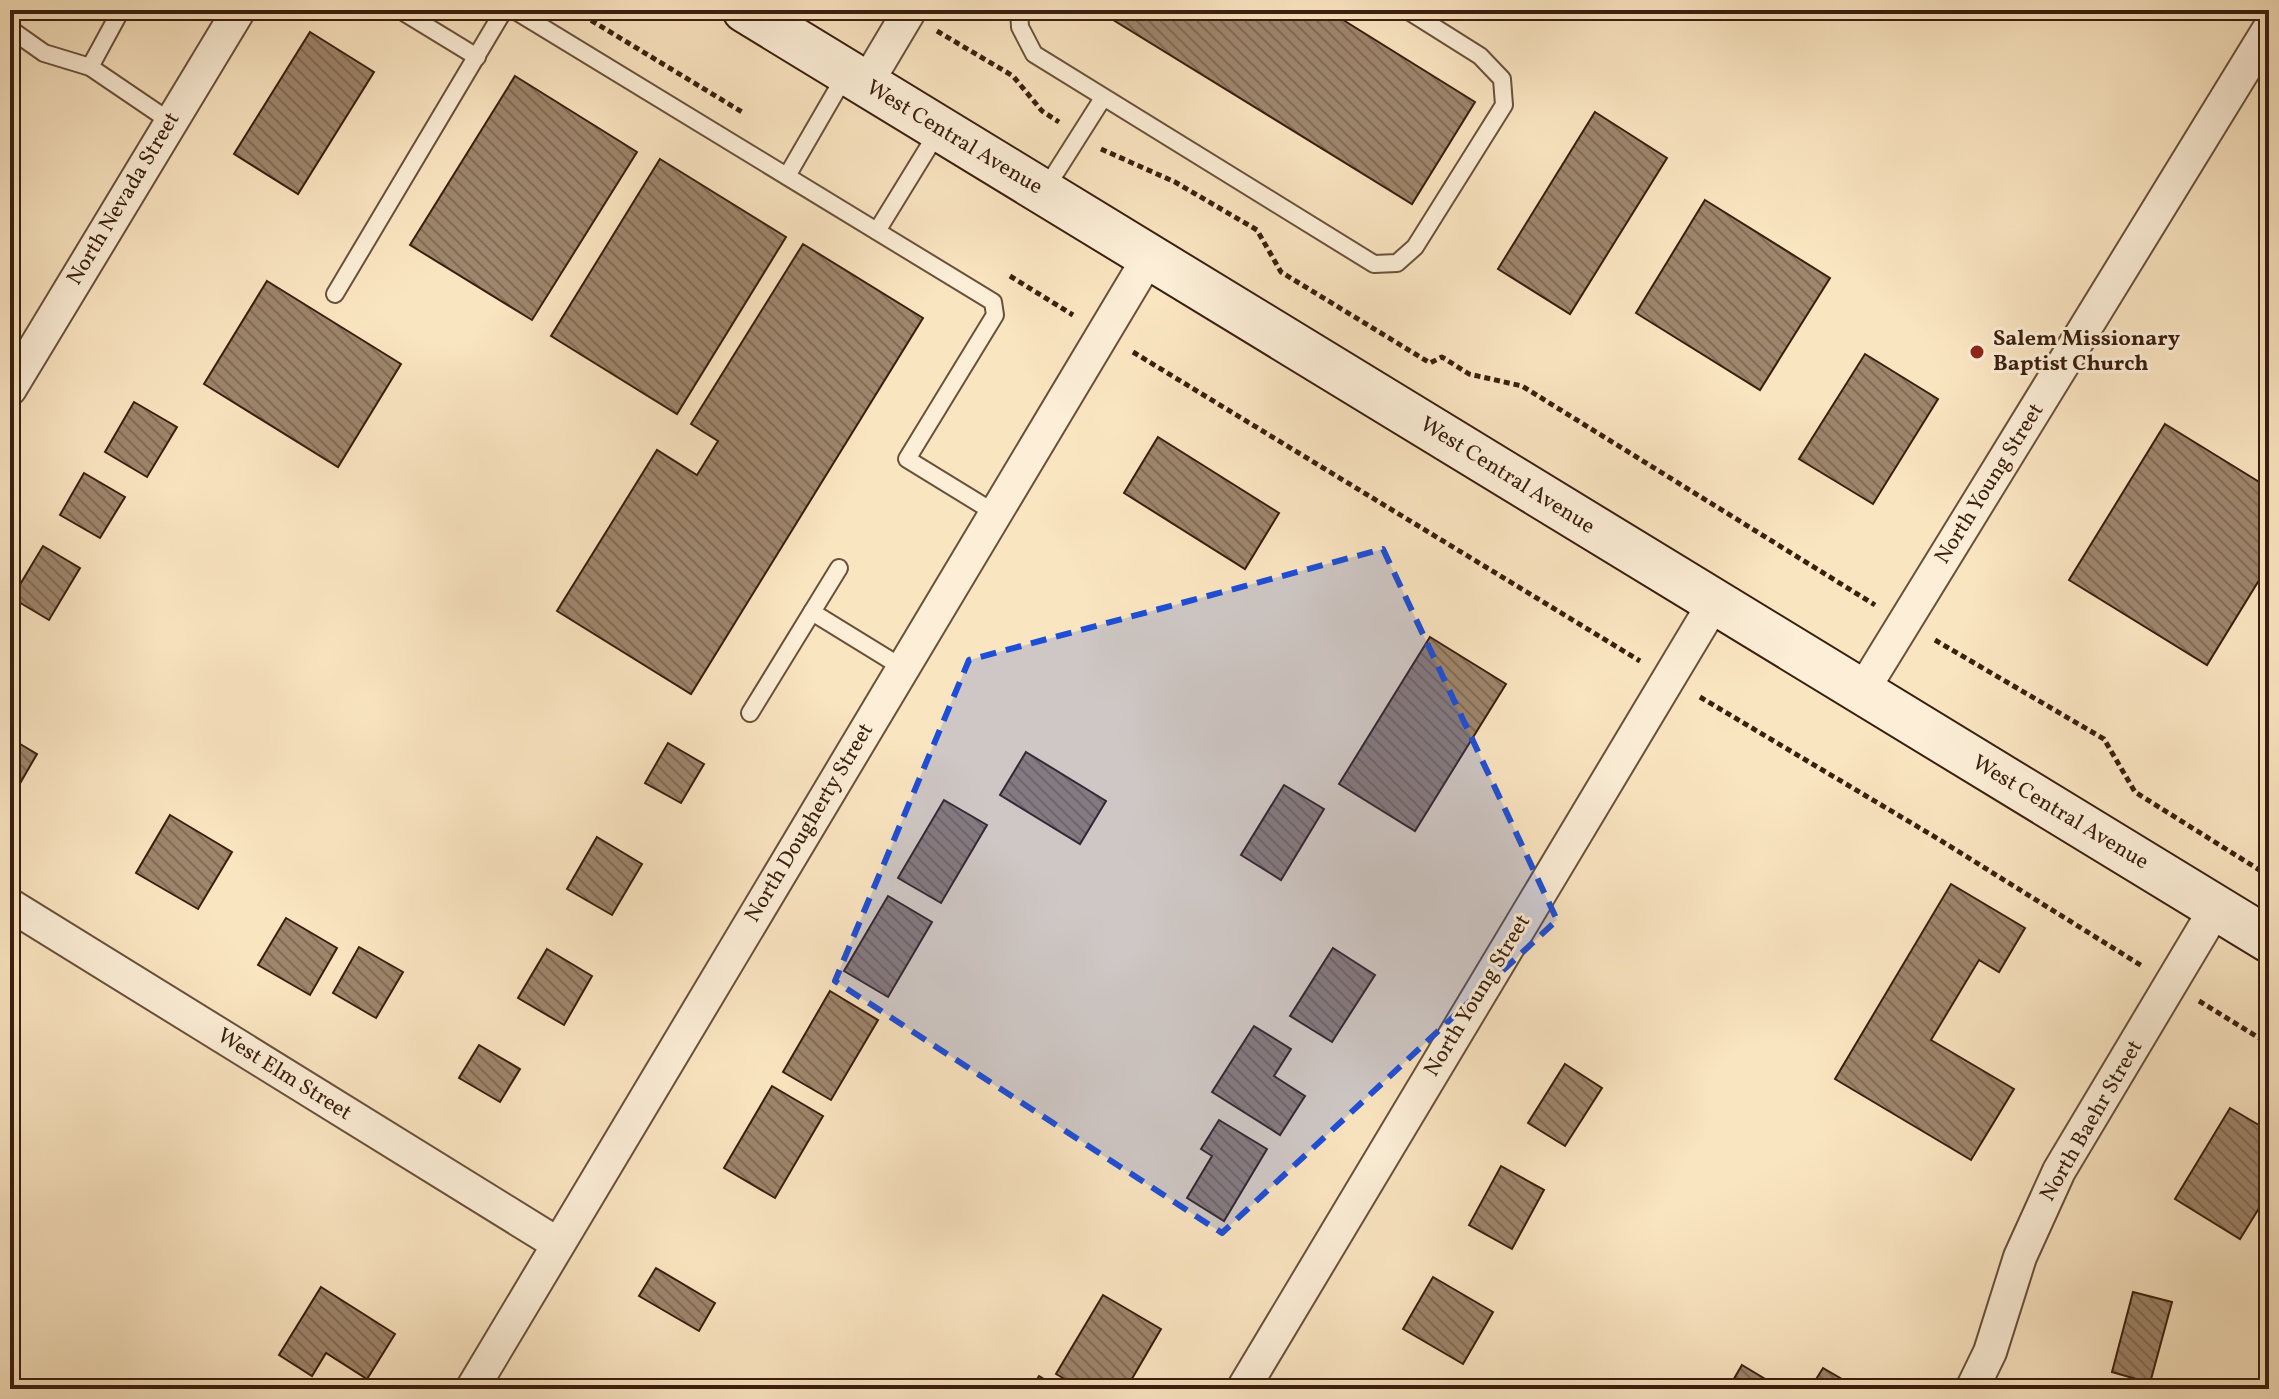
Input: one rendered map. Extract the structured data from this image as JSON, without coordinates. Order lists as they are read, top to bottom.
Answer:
{
  "streets": {
    "main road": ["West Central Avenue"],
    "street": [
      "North Nevada Street",
      "North Young Street",
      "North Dougherty Street",
      "West Elm Street",
      "North Baehr Street"
    ]
  },
  "crossings": [
    ["West Central Avenue", "North Young Street"],
    ["West Central Avenue", "North Dougherty Street"],
    ["West Central Avenue", "North Baehr Street"],
    ["North Dougherty Street", "West Elm Street"]
  ],
  "places": ["Salem Missionary Baptist Church"]
}
